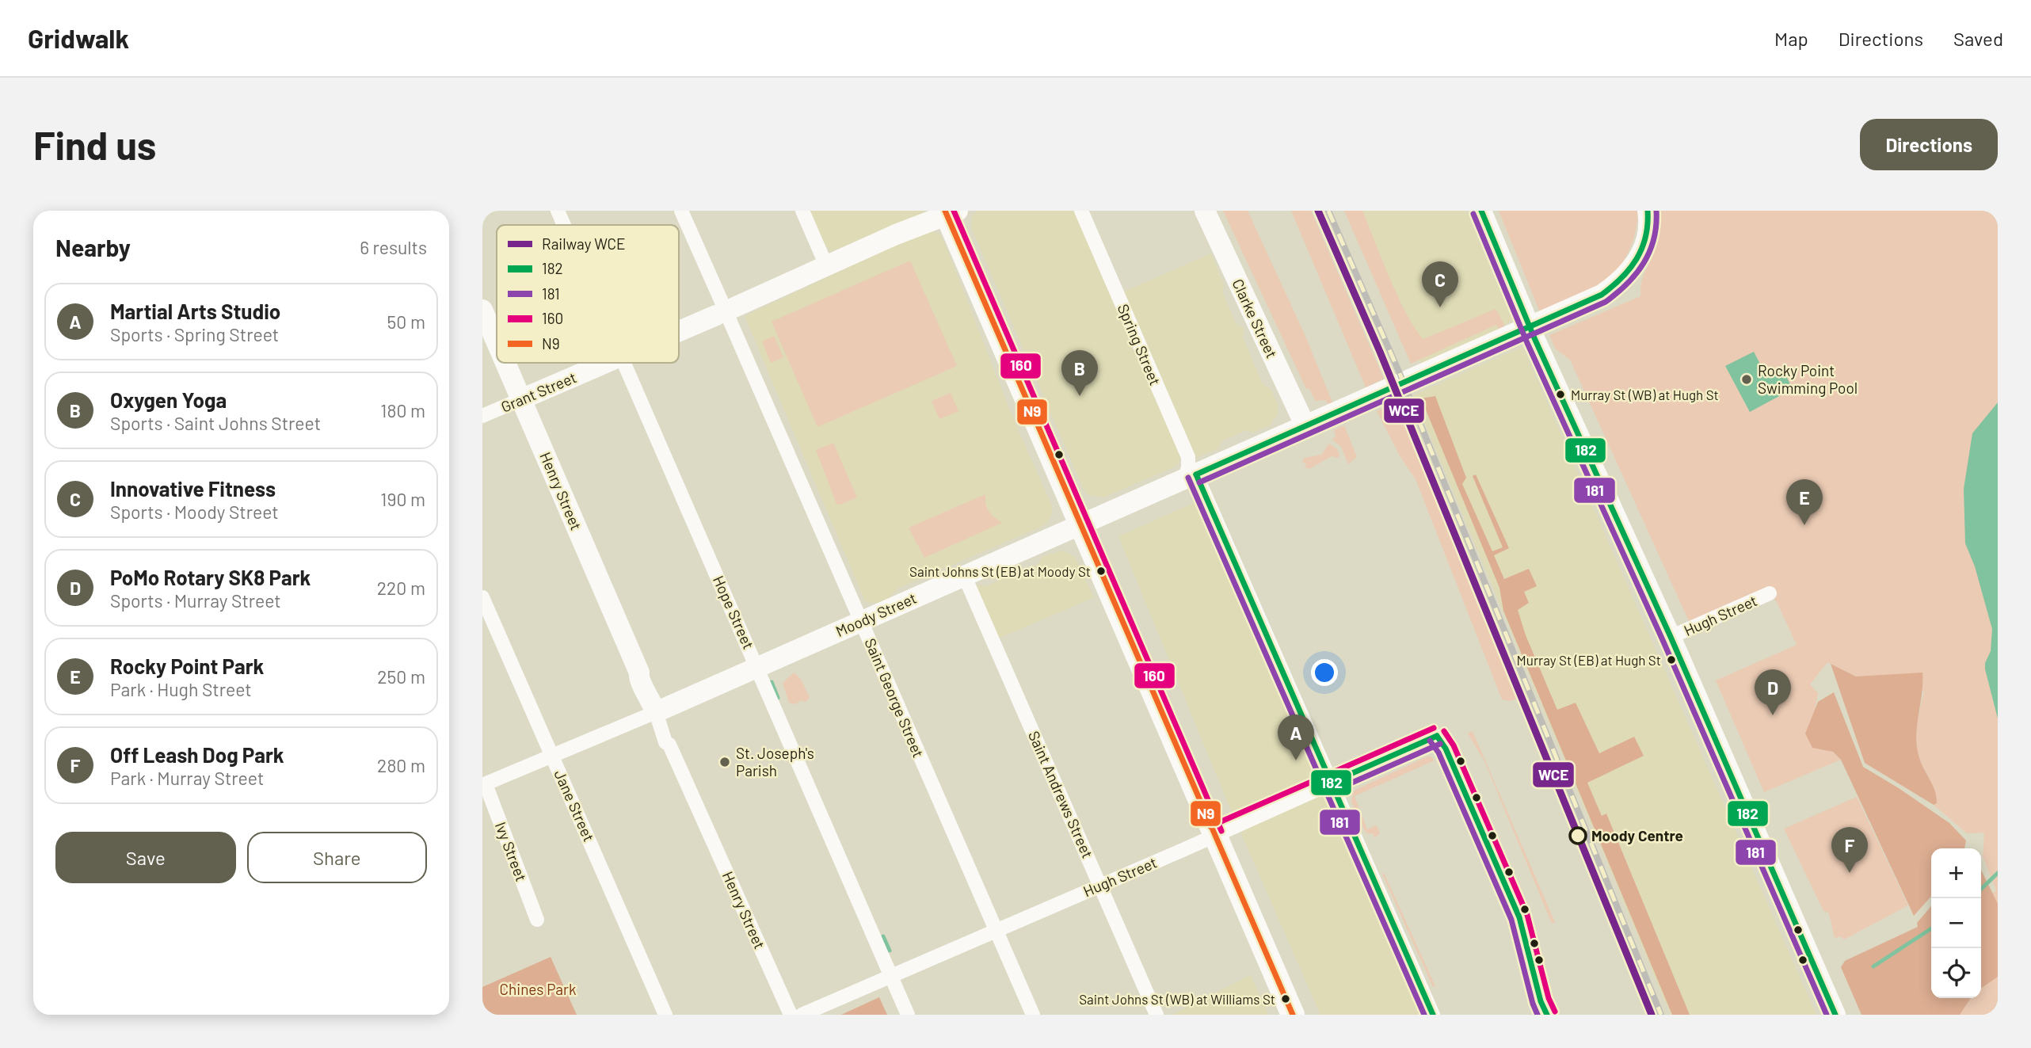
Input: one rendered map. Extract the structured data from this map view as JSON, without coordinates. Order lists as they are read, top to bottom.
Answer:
{
  "streets": {
    "main road": [
      "Clarke Street",
      "Grant Street",
      "Henry Street",
      "Moody Street"
    ],
    "street": [
      "Spring Street",
      "Hope Street",
      "Hugh Street",
      "Saint George Street",
      "Saint Andrews Street",
      "Jane Street",
      "Ivy Street"
    ]
  },
  "crossings": [
    ["Clarke Street", "Moody Street"],
    ["Spring Street", "Moody Street"],
    ["Spring Street", "Hugh Street"],
    ["Grant Street", "Henry Street"],
    ["Grant Street", "Saint George Street"],
    ["Henry Street", "Moody Street"],
    ["Hope Street", "Moody Street"],
    ["Hope Street", "Hugh Street"],
    ["Moody Street", "Saint George Street"],
    ["Moody Street", "Saint Andrews Street"],
    ["Moody Street", "Jane Street"],
    ["Moody Street", "Ivy Street"],
    ["Hugh Street", "Saint George Street"],
    ["Hugh Street", "Saint Andrews Street"]
  ],
  "parks": ["Chines Park"],
  "places": [
    "Rocky Point Swimming Pool",
    "Murray St (WB) at Hugh St",
    "Saint Johns St (EB) at Moody St",
    "Murray St (EB) at Hugh St",
    "St. Joseph's Parish",
    "Moody Centre",
    "Saint Johns St (WB) at Williams St"
  ],
  "lines": [
    "rail line WCE",
    "transit line 182",
    "transit line 181",
    "transit line 160",
    "transit line N9"
  ],
  "legend": [
    "Railway WCE",
    "182",
    "181",
    "160",
    "N9"
  ],
  "page": {
    "header": "Gridwalk",
    "nav": ["Map", "Directions", "Saved"],
    "buttons": [
      "Directions",
      ["Save", "Share"]
    ],
    "title": "Find us",
    "heading": ["Nearby", "6 results"],
    "pins": [
      "C",
      "B",
      "E",
      "D",
      "A",
      "F"
    ],
    "list": [
      {
        "mark": "A",
        "name": "Martial Arts Studio",
        "note": "Sports · Spring Street",
        "value": "50 m"
      },
      {
        "mark": "B",
        "name": "Oxygen Yoga",
        "note": "Sports · Saint Johns Street",
        "value": "180 m"
      },
      {
        "mark": "C",
        "name": "Innovative Fitness",
        "note": "Sports · Moody Street",
        "value": "190 m"
      },
      {
        "mark": "D",
        "name": "PoMo Rotary SK8 Park",
        "note": "Sports · Murray Street",
        "value": "220 m"
      },
      {
        "mark": "E",
        "name": "Rocky Point Park",
        "note": "Park · Hugh Street",
        "value": "250 m"
      },
      {
        "mark": "F",
        "name": "Off Leash Dog Park",
        "note": "Park · Murray Street",
        "value": "280 m"
      }
    ],
    "map_buttons": ["+", "−"]
  }
}
